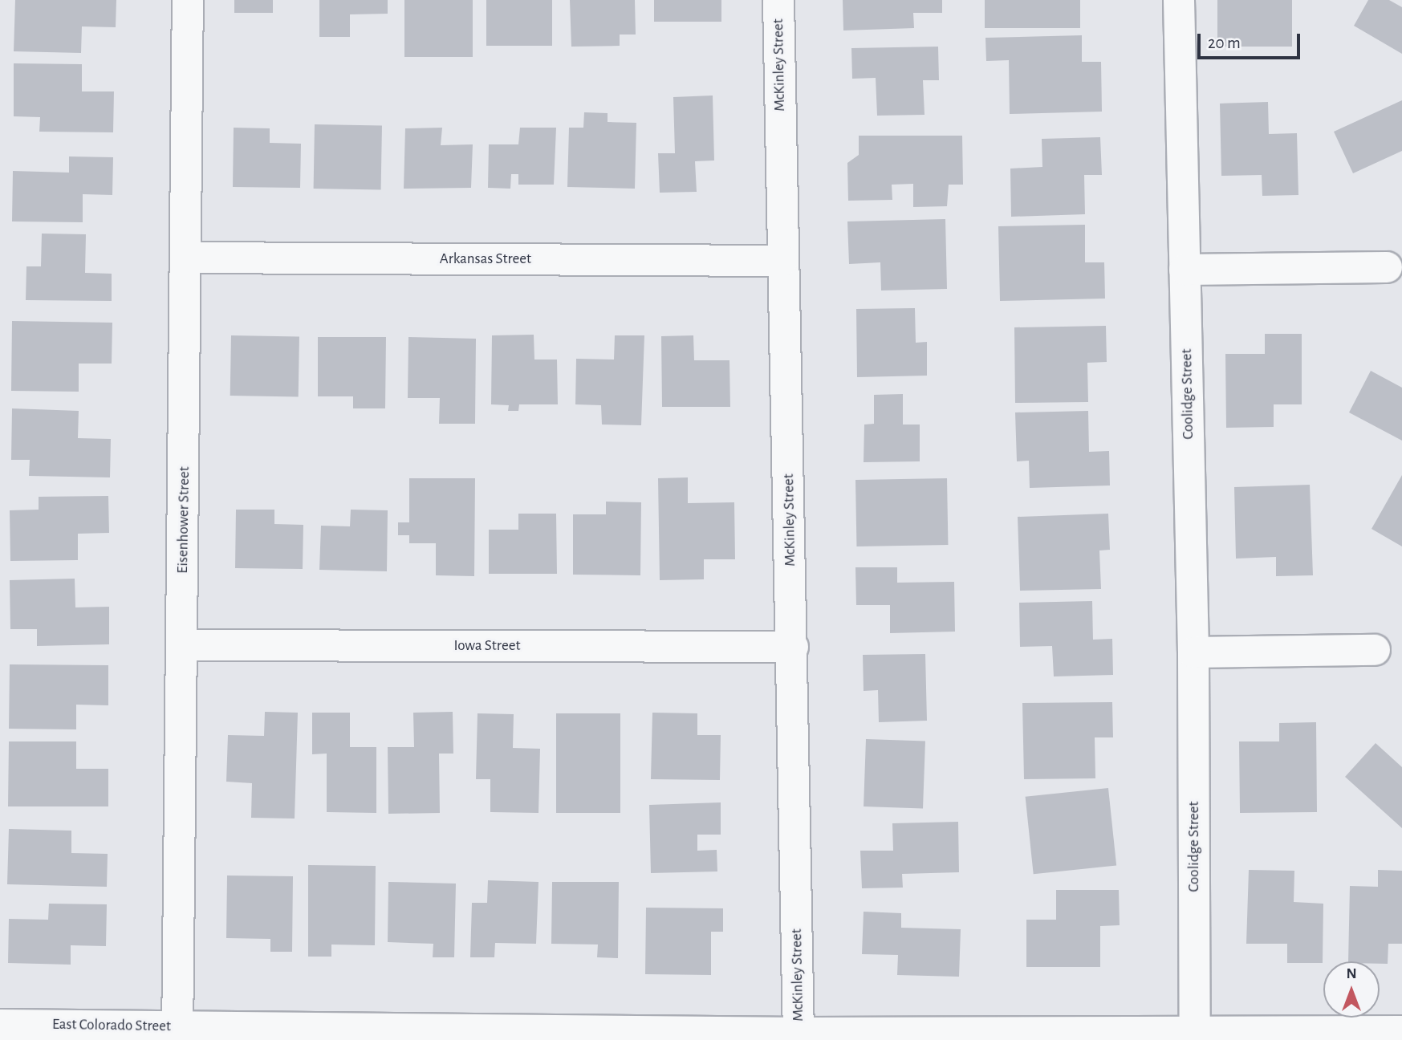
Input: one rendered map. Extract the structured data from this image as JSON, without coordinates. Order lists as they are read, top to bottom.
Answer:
{
  "streets": {
    "street": [
      "McKinley Street",
      "Arkansas Street",
      "Coolidge Street",
      "Eisenhower Street",
      "Iowa Street",
      "East Colorado Street"
    ]
  },
  "crossings": [
    ["McKinley Street", "Arkansas Street"],
    ["McKinley Street", "Iowa Street"],
    ["McKinley Street", "East Colorado Street"],
    ["Arkansas Street", "Eisenhower Street"],
    ["Coolidge Street", "East Colorado Street"],
    ["Eisenhower Street", "Iowa Street"],
    ["Eisenhower Street", "East Colorado Street"]
  ],
  "scale_bar": "20 m",
  "north": "top"
}
